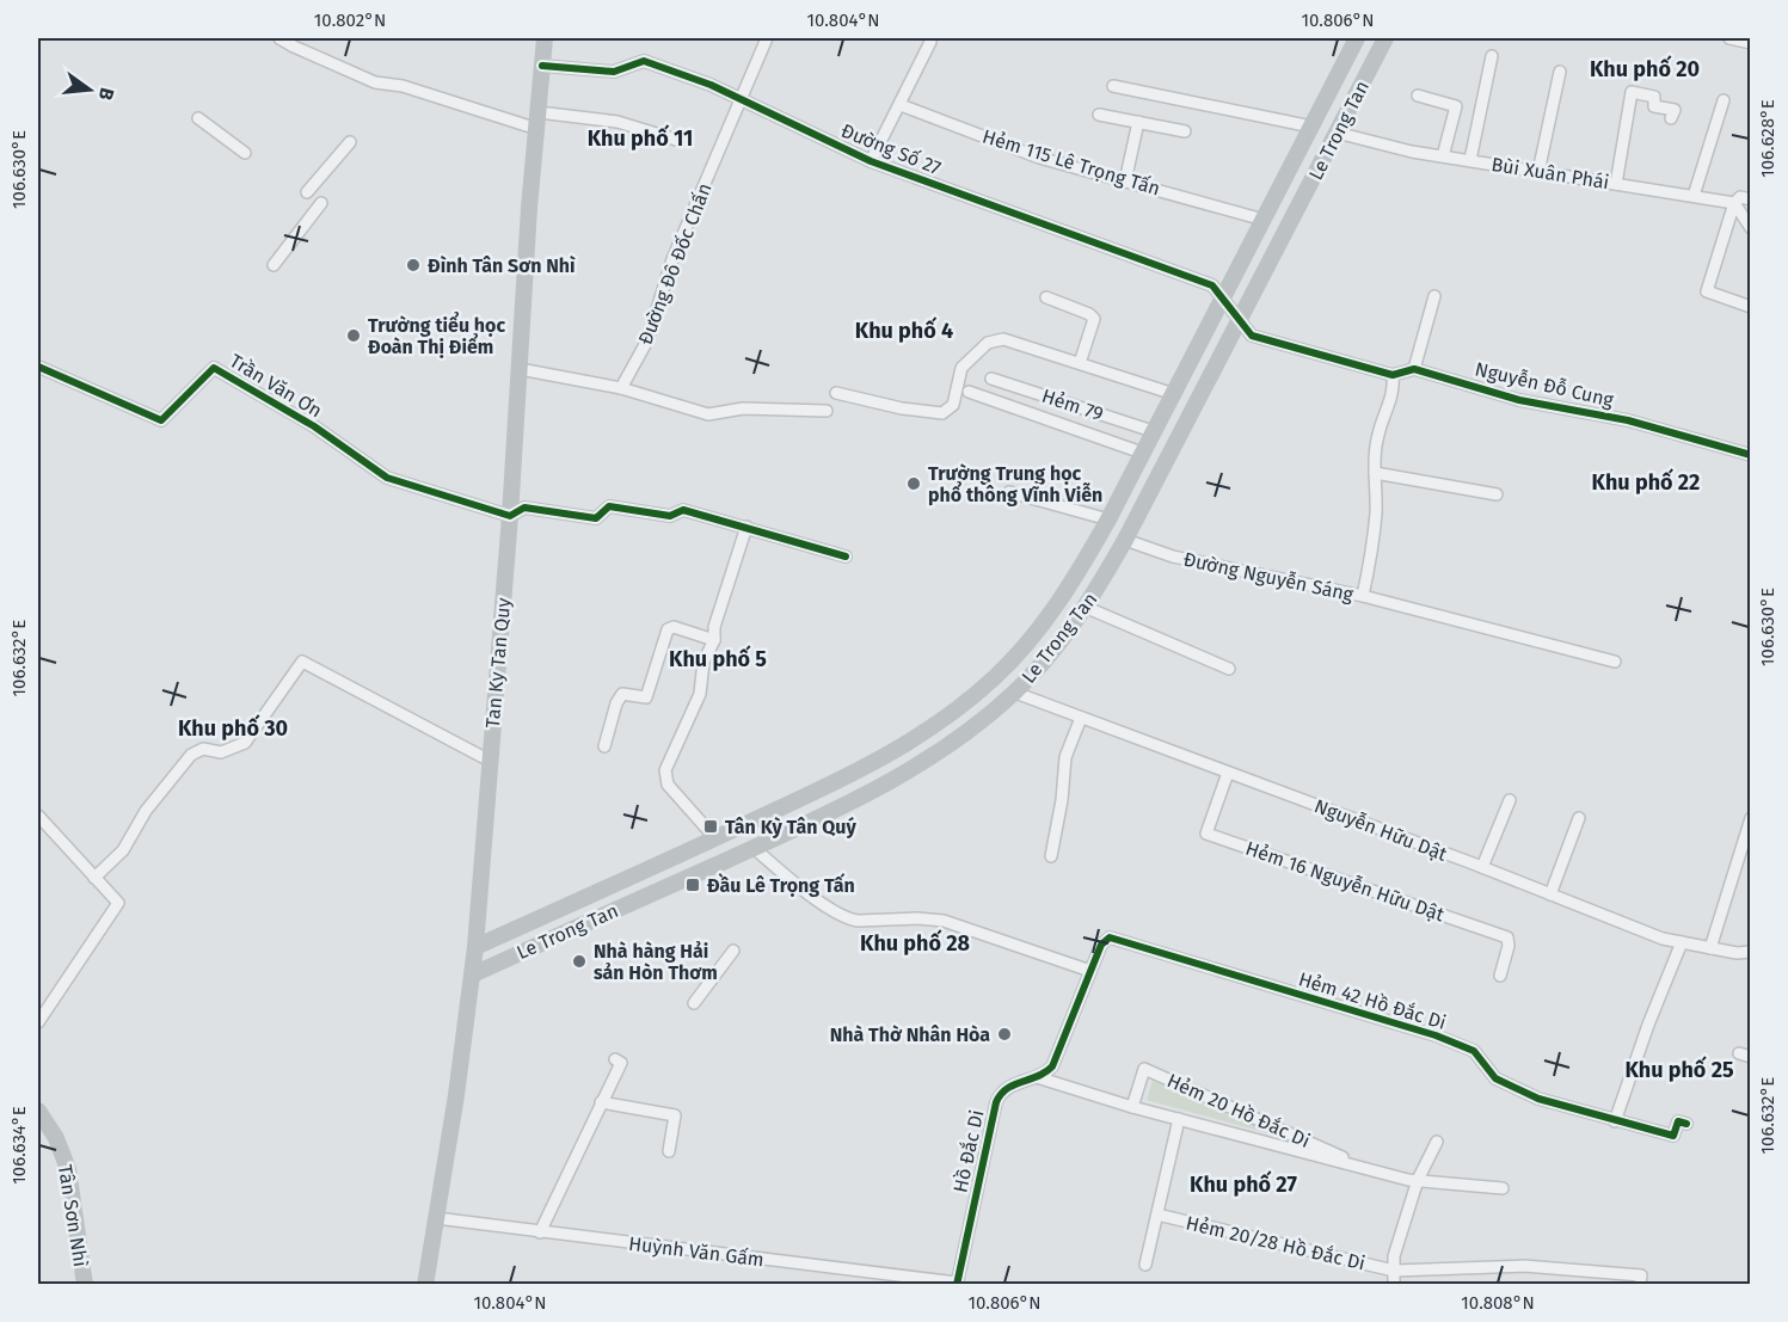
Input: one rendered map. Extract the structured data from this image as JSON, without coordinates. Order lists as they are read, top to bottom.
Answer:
{
  "streets": {
    "main road": ["Le Trong Tan", "Tan Ky Tan Quy", "Tân Sơn Nhì"],
    "street": [
      "Đường Số 27",
      "Hẻm 115 Lê Trọng Tấn",
      "Bùi Xuân Phái",
      "Đường Đô Đốc Chấn",
      "Nguyễn Đỗ Cung",
      "Trần Văn Ơn",
      "Hẻm 79",
      "Đường Nguyễn Sáng",
      "Nguyễn Hữu Dật",
      "Hẻm 16 Nguyễn Hữu Dật",
      "Hẻm 42 Hồ Đắc Di",
      "Hẻm 20 Hồ Đắc Di",
      "Hồ Đắc Di",
      "Hẻm 20/28 Hồ Đắc Di",
      "Huỳnh Văn Gấm"
    ]
  },
  "crossings": [
    ["Le Trong Tan", "Đường Số 27"],
    ["Le Trong Tan", "Hẻm 115 Lê Trọng Tấn"],
    ["Le Trong Tan", "Bùi Xuân Phái"],
    ["Le Trong Tan", "Hẻm 79"],
    ["Le Trong Tan", "Đường Nguyễn Sáng"],
    ["Le Trong Tan", "Tan Ky Tan Quy"],
    ["Le Trong Tan", "Nguyễn Hữu Dật"],
    ["Đường Số 27", "Đường Đô Đốc Chấn"],
    ["Đường Số 27", "Tan Ky Tan Quy"],
    ["Trần Văn Ơn", "Tan Ky Tan Quy"],
    ["Tan Ky Tan Quy", "Huỳnh Văn Gấm"],
    ["Nguyễn Hữu Dật", "Hẻm 16 Nguyễn Hữu Dật"],
    ["Hẻm 42 Hồ Đắc Di", "Hồ Đắc Di"],
    ["Hẻm 20 Hồ Đắc Di", "Hồ Đắc Di"],
    ["Hồ Đắc Di", "Huỳnh Văn Gấm"]
  ],
  "districts": [
    "Khu phố 20",
    "Khu phố 11",
    "Khu phố 4",
    "Khu phố 22",
    "Khu phố 5",
    "Khu phố 30",
    "Khu phố 28",
    "Khu phố 25",
    "Khu phố 27"
  ],
  "places": {
    "other": [
      "Đình Tân Sơn Nhì",
      "Trường tiểu học Đoàn Thị Điểm",
      "Trường Trung học phổ thông Vĩnh Viễn",
      "Nhà hàng Hải sản Hòn Thơm",
      "Nhà Thờ Nhân Hòa"
    ],
    "transit": ["Tân Kỳ Tân Quý", "Đầu Lê Trọng Tấn"]
  },
  "north": "right",
  "coordinates": [
    "10.802°N",
    "10.804°N",
    "10.806°N",
    "106.628°E",
    "106.630°E",
    "106.632°E",
    "106.634°E",
    "10.808°N"
  ]
}
